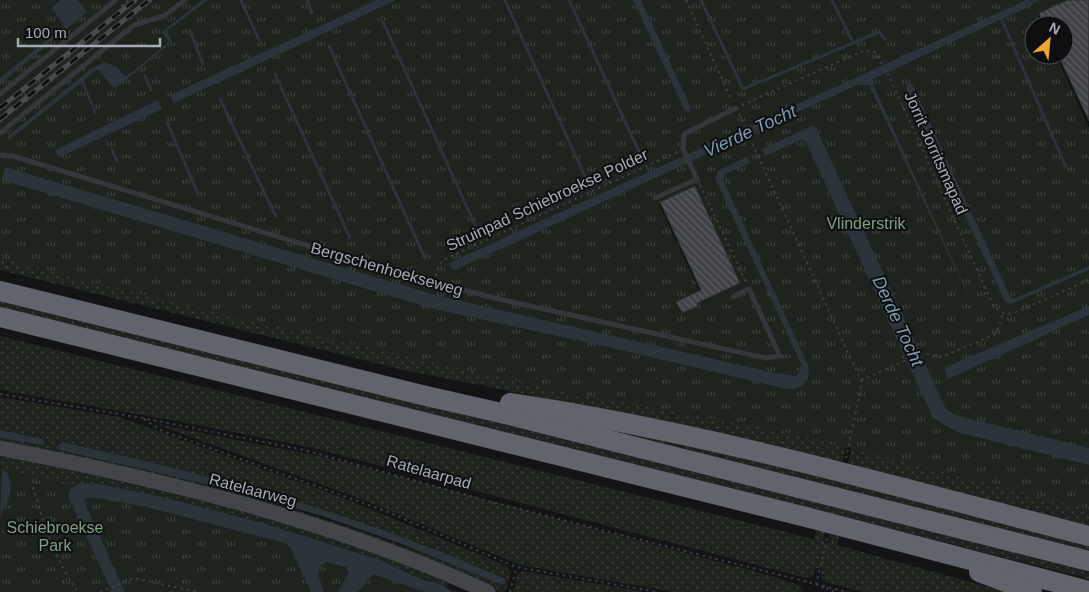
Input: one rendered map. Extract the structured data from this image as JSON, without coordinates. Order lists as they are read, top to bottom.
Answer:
{
  "streets": {
    "street": ["Ratelaarweg"],
    "lane": ["Bergschenhoekseweg"],
    "path": ["Jorrit Jorritsmapad", "Struinpad Schiebroekse Polder", "Ratelaarpad"]
  },
  "crossings": [
    ["Struinpad Schiebroekse Polder", "Bergschenhoekseweg"]
  ],
  "water": ["Vierde Tocht", "Derde Tocht"],
  "parks": ["Vlinderstrik", "Schiebroekse Park"],
  "scale_bar": "100 m",
  "north": "top right"
}
